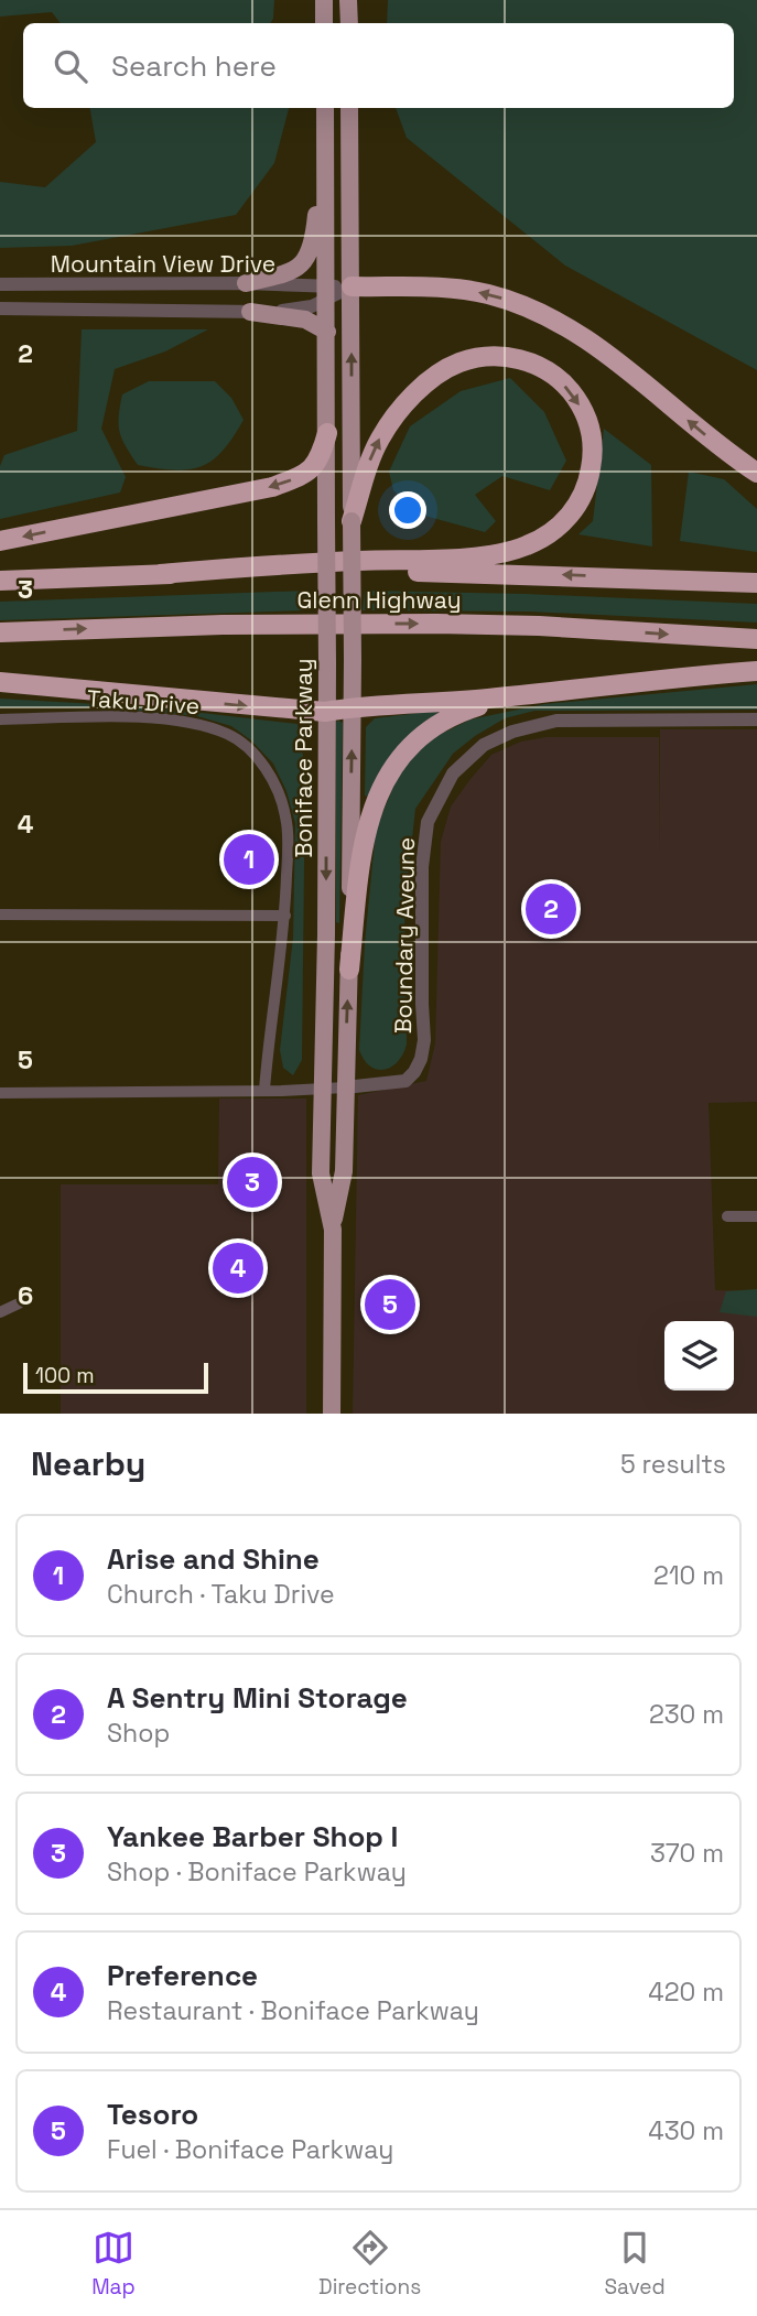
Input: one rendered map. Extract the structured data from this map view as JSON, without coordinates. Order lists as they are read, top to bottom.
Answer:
{
  "streets": {
    "highway": ["Glenn Highway"],
    "main road": ["Boniface Parkway"],
    "street": ["Mountain View Drive", "Taku Drive", "Boundary Aveune"]
  },
  "crossings": [
    ["Mountain View Drive", "Boniface Parkway"],
    ["Boniface Parkway", "Boundary Aveune"]
  ],
  "scale_bar": "100 m",
  "page": {
    "search": "Search here",
    "pins": [
      "1",
      "2",
      "3",
      "4",
      "5"
    ],
    "scale": "100 m",
    "heading": ["Nearby", "5 results"],
    "list": [
      {
        "mark": "1",
        "name": "Arise and Shine",
        "note": "Church · Taku Drive",
        "value": "210 m"
      },
      {
        "mark": "2",
        "name": "A Sentry Mini Storage",
        "note": "Shop",
        "value": "230 m"
      },
      {
        "mark": "3",
        "name": "Yankee Barber Shop I",
        "note": "Shop · Boniface Parkway",
        "value": "370 m"
      },
      {
        "mark": "4",
        "name": "Preference",
        "note": "Restaurant · Boniface Parkway",
        "value": "420 m"
      },
      {
        "mark": "5",
        "name": "Tesoro",
        "note": "Fuel · Boniface Parkway",
        "value": "430 m"
      }
    ],
    "nav": ["Map", "Directions", "Saved"]
  },
  "grid": {
    "rows": [
      "2",
      "3",
      "4",
      "5",
      "6"
    ]
  }
}
